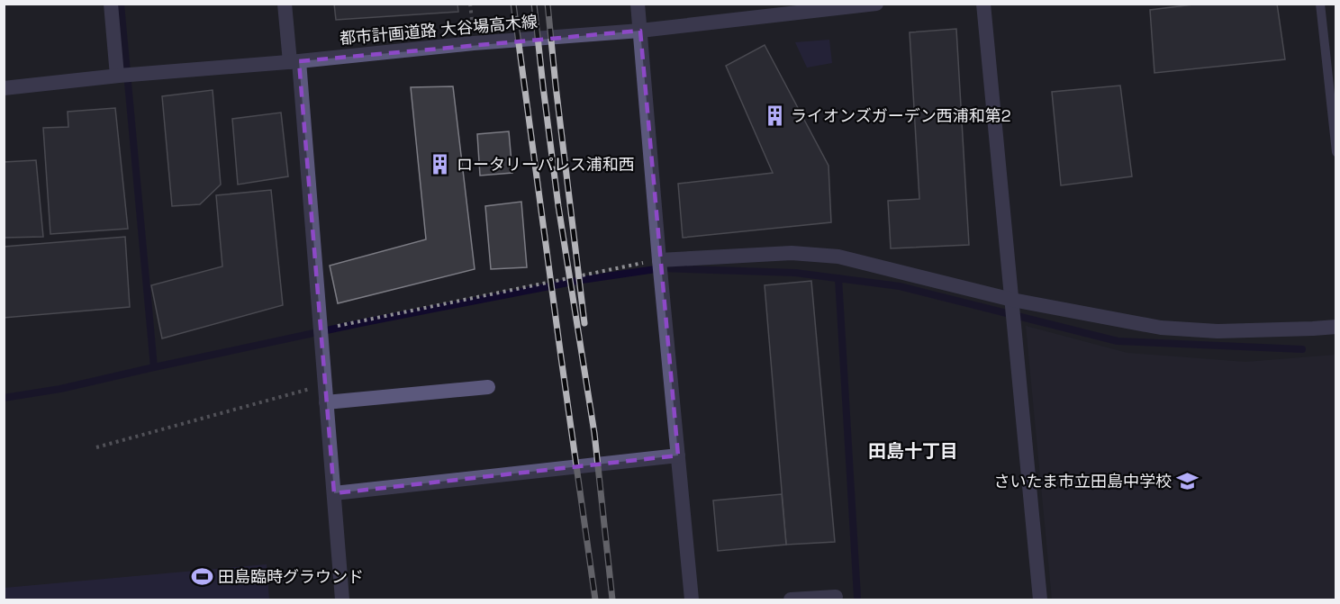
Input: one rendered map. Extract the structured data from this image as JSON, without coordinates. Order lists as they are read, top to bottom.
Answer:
{
  "streets": {
    "street": ["都市計画道路 大谷場高木線"]
  },
  "districts": ["田島十丁目"],
  "places": {
    "building": ["ライオンズガーデン西浦和第2", "ロータリーパレス浦和西"],
    "school or university": ["さいたま市立田島中学校"],
    "sports": ["田島臨時グラウンド"]
  }
}
